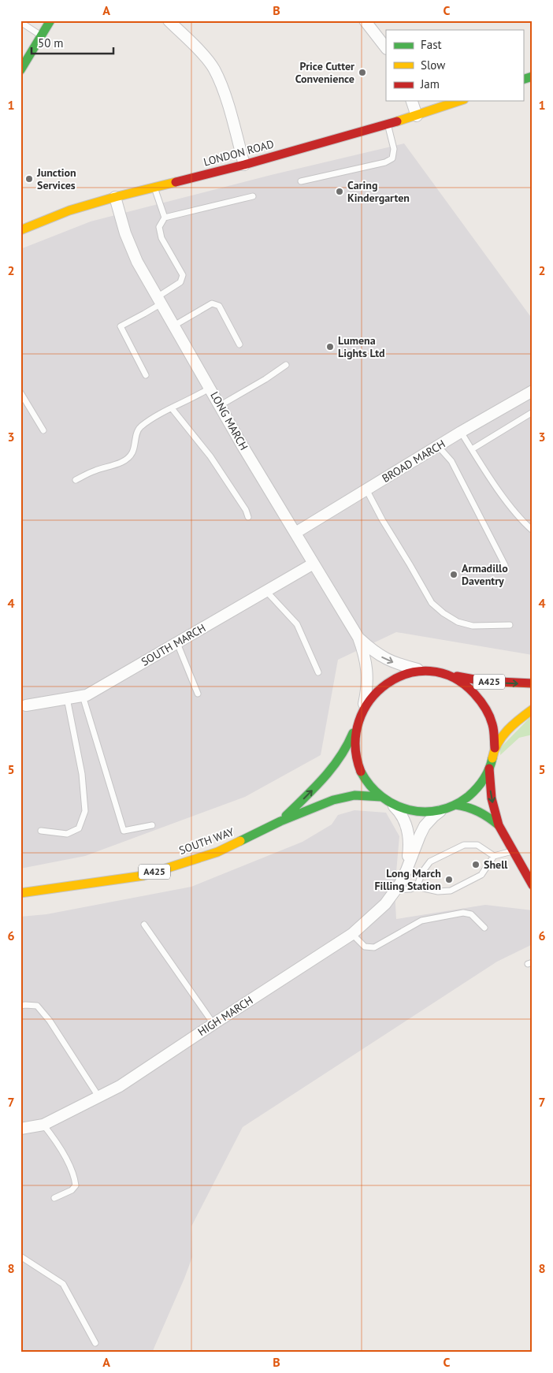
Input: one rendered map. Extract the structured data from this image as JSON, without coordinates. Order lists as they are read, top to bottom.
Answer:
{
  "streets": {
    "main road": ["LONDON ROAD", "A425", "SOUTH WAY"],
    "street": [
      "LONG MARCH",
      "BROAD MARCH",
      "SOUTH MARCH",
      "HIGH MARCH"
    ]
  },
  "crossings": [
    ["LONDON ROAD", "LONG MARCH"],
    ["LONG MARCH", "BROAD MARCH"],
    ["LONG MARCH", "SOUTH MARCH"],
    ["LONG MARCH", "A425"],
    ["LONG MARCH", "SOUTH WAY"],
    ["LONG MARCH", "HIGH MARCH"],
    ["A425", "SOUTH WAY"],
    ["A425", "HIGH MARCH"],
    ["SOUTH WAY", "HIGH MARCH"]
  ],
  "places": [
    "Price Cutter Convenience",
    "Junction Services",
    "Caring Kindergarten",
    "Lumena Lights Ltd",
    "Armadillo Daventry",
    "Shell",
    "Long March Filling Station"
  ],
  "legend": ["Fast", "Slow", "Jam"],
  "scale_bar": "50 m",
  "grid": {
    "columns": ["A", "B", "C"],
    "rows": [
      "1",
      "2",
      "3",
      "4",
      "5",
      "6",
      "7",
      "8"
    ]
  }
}
